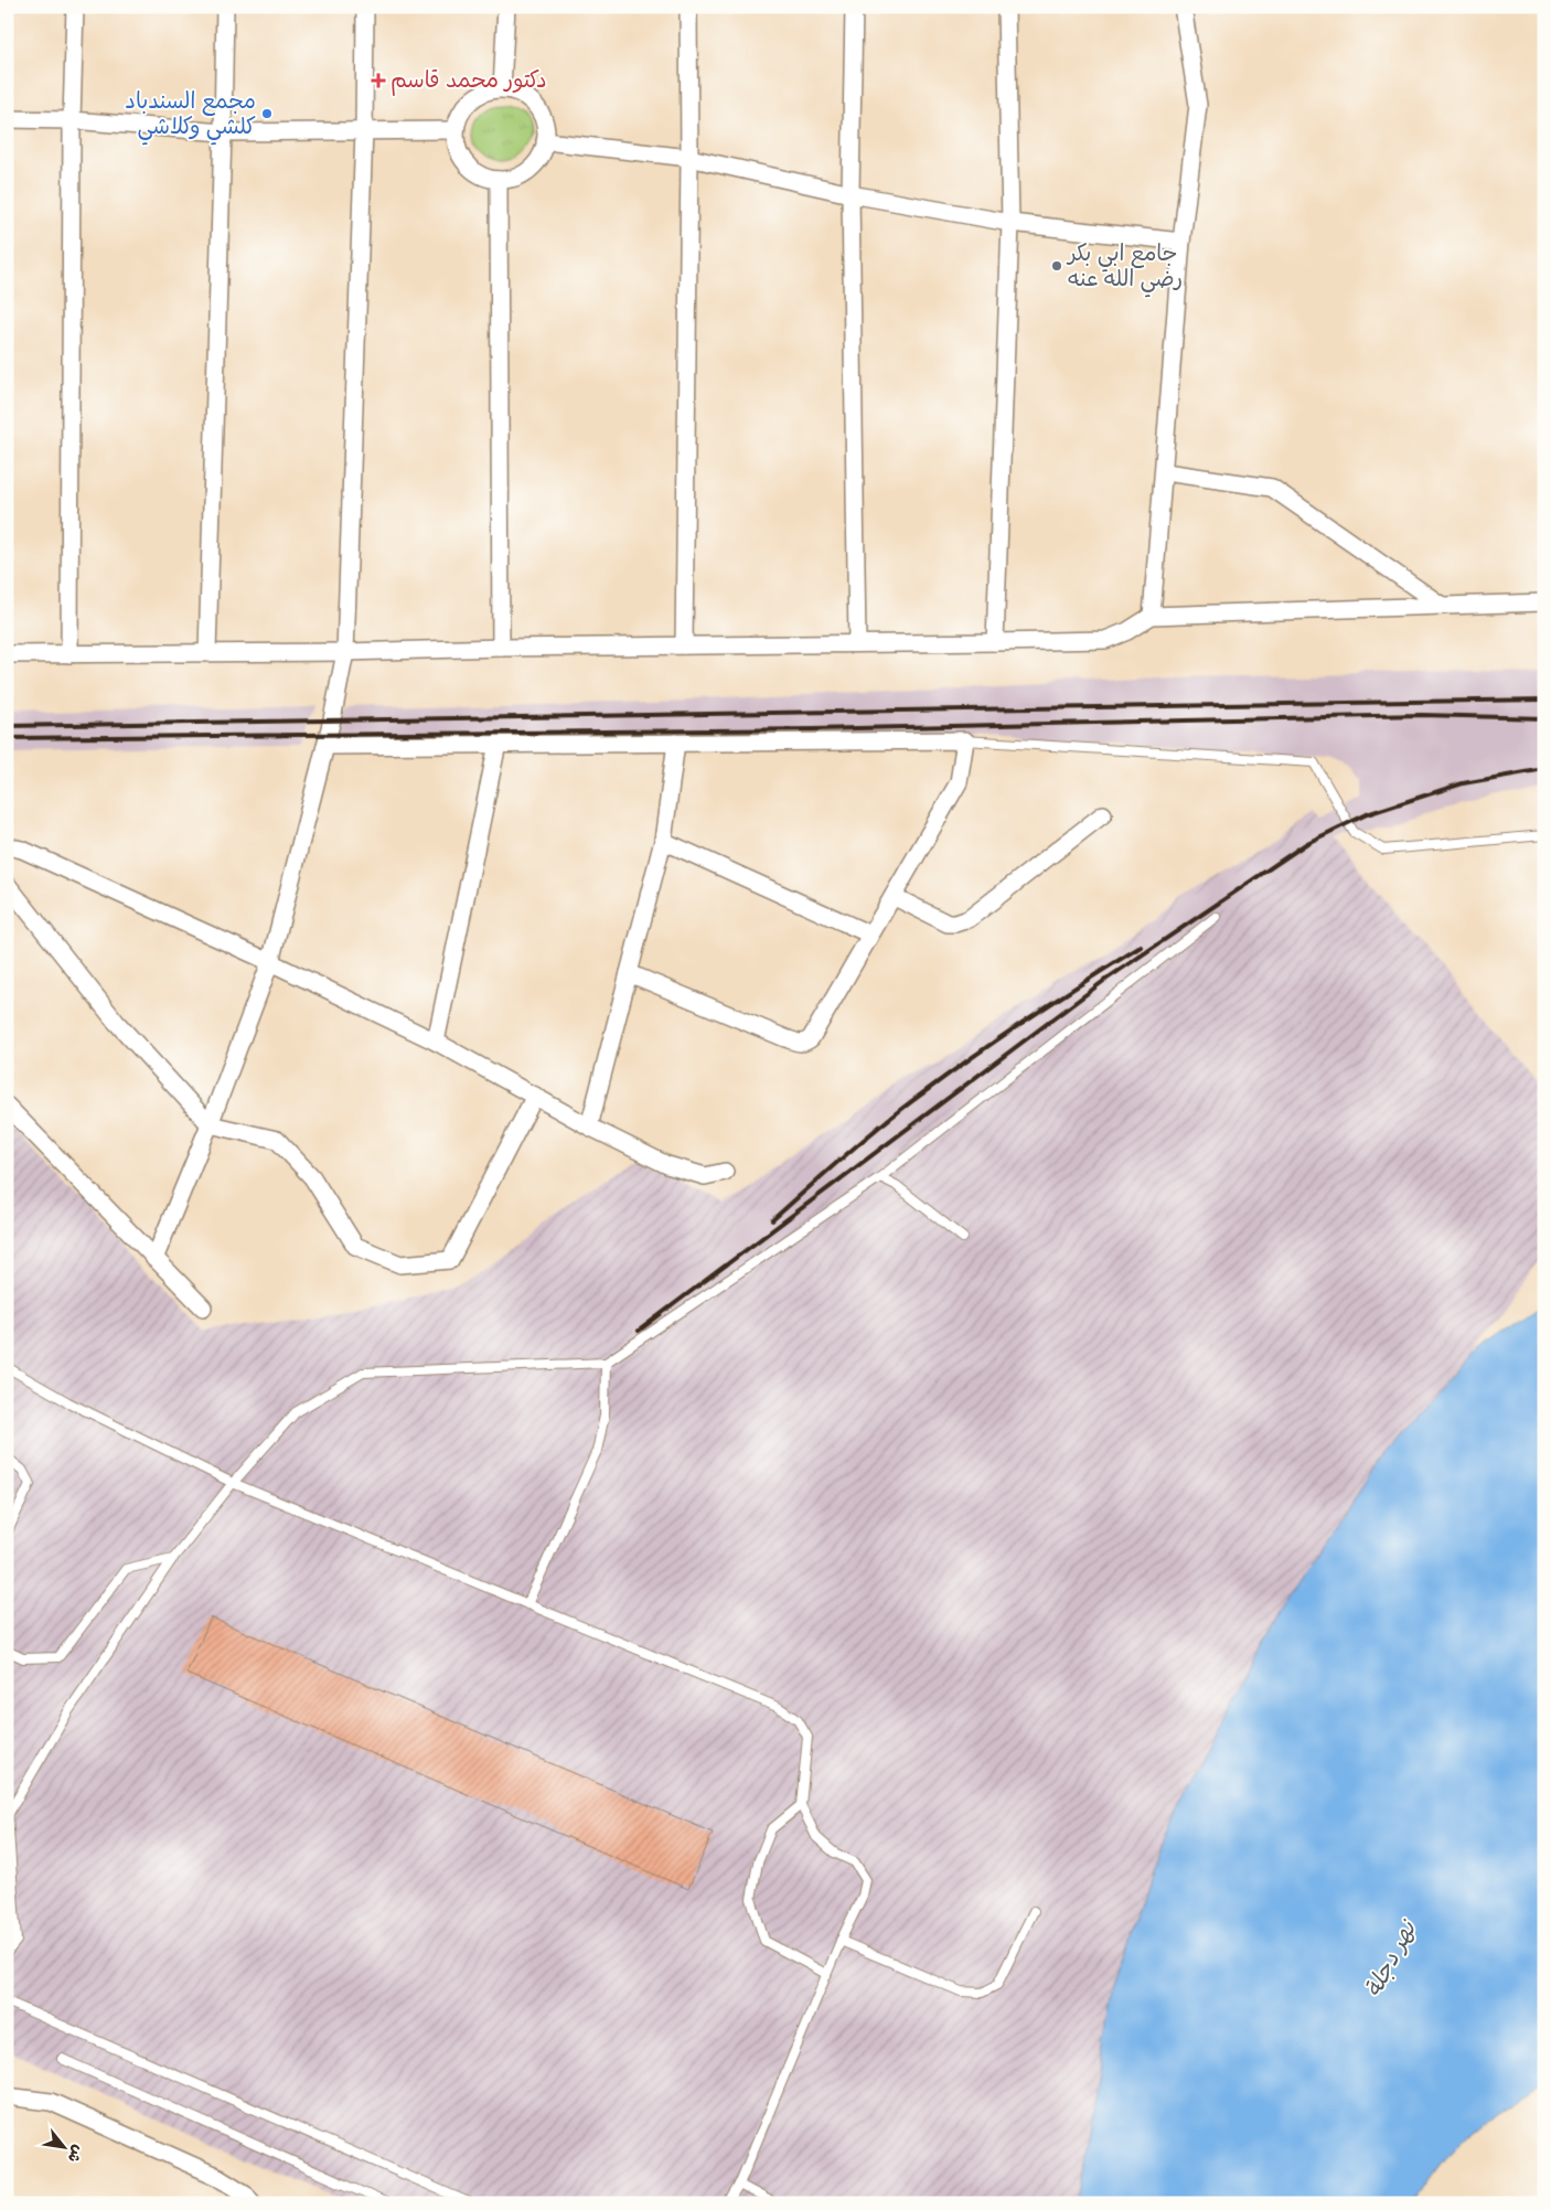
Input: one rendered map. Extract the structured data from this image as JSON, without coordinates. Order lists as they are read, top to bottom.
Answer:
{
  "water": ["نهر دجلة"],
  "places": {
    "health": ["دكتور محمد قاسم"],
    "other": ["مجمع السندباد كلشي وكلاشي", "جامع ابي بكر رضي الله عنه"]
  },
  "north": "bottom right"
}
